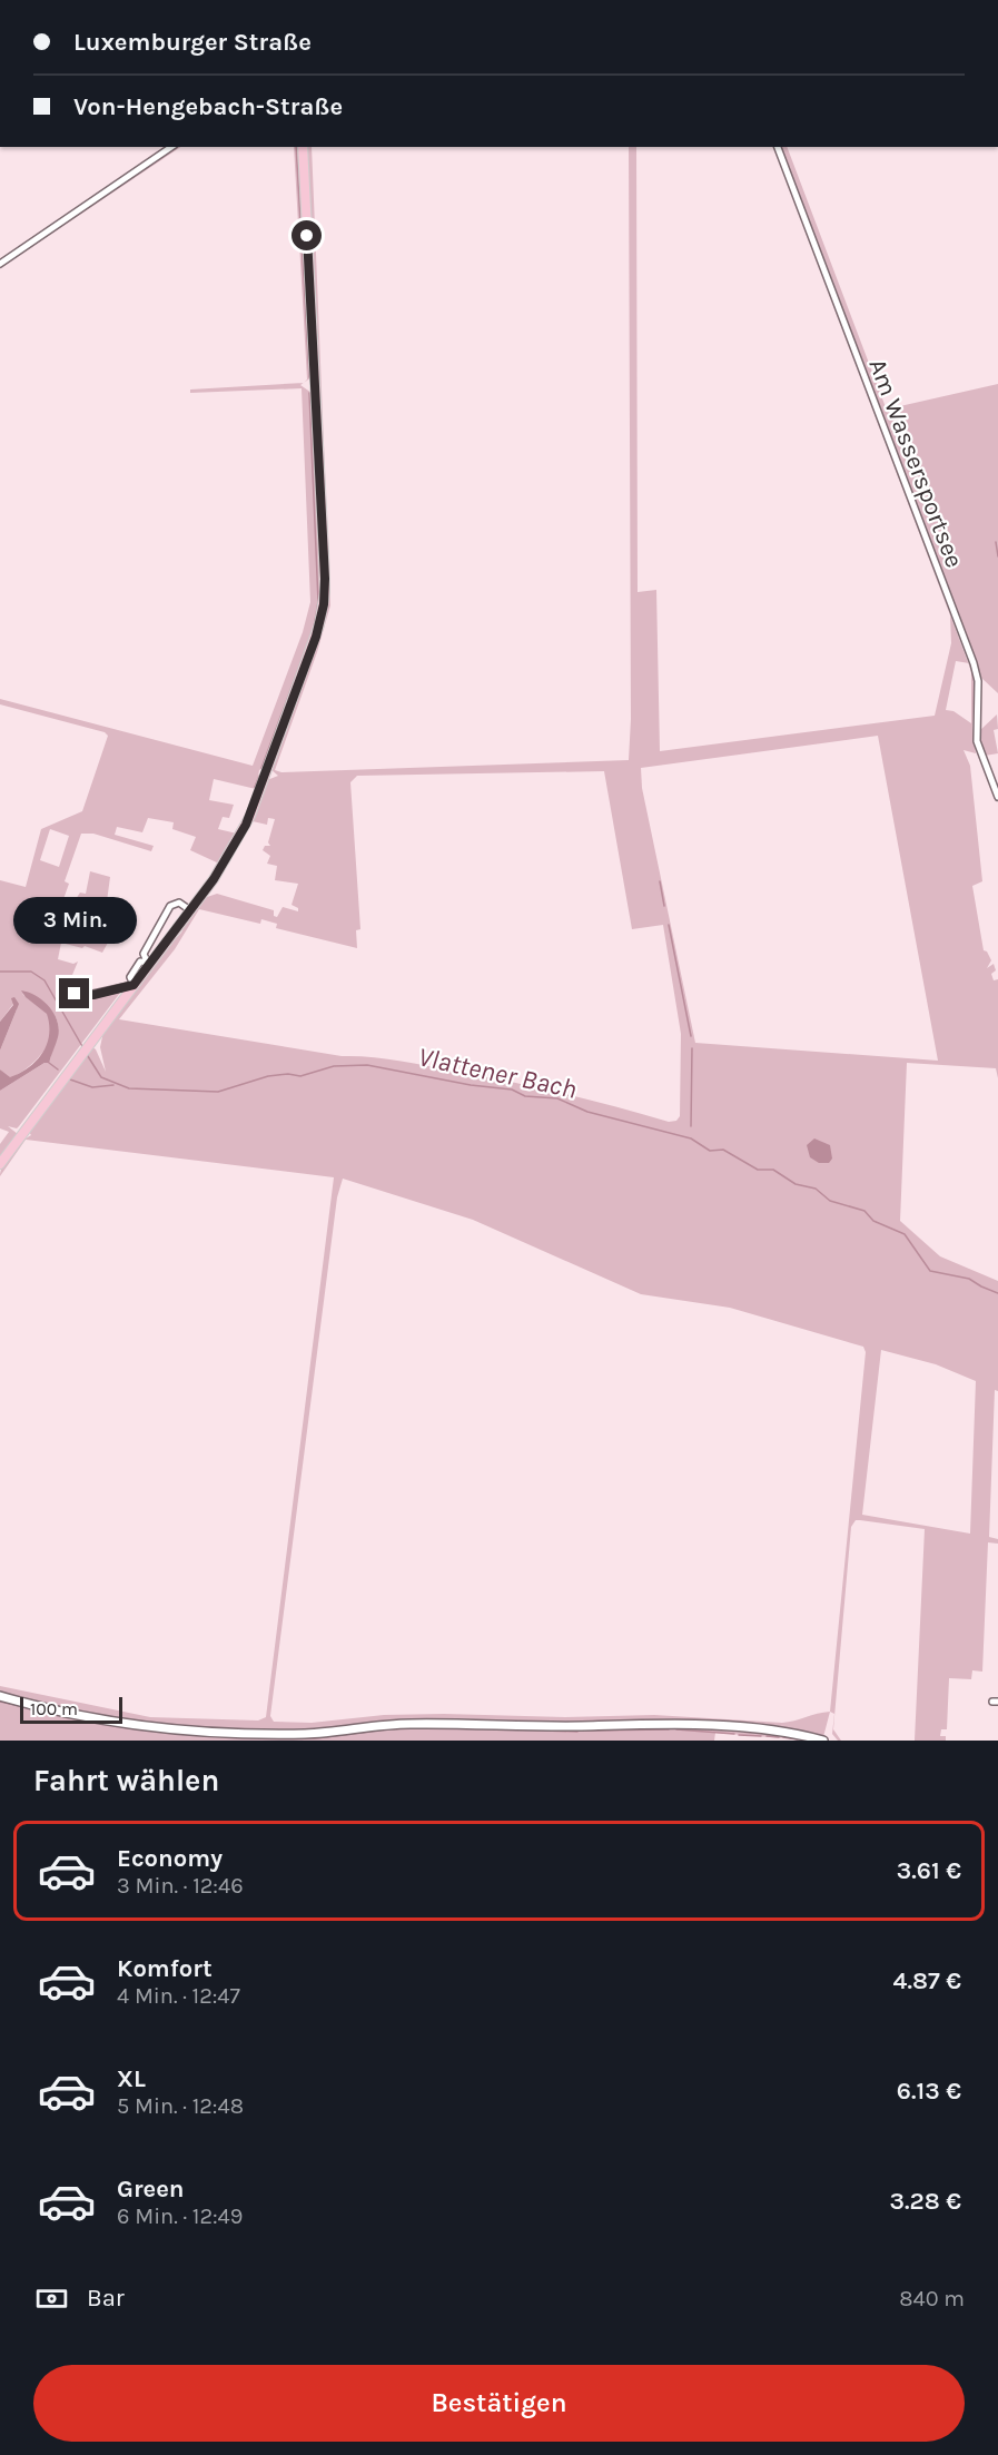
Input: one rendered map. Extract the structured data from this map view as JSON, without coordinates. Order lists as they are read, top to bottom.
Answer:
{
  "streets": {
    "street": ["Am Wassersportsee"]
  },
  "water": ["Vlattener Bach"],
  "scale_bar": "100 m",
  "page": {
    "banner": ["Luxemburger Straße", "Von-Hengebach-Straße"],
    "bubble": "3 Min.",
    "scale": "100 m",
    "heading": "Fahrt wählen",
    "list": [
      {
        "name": "Economy",
        "note": "3 Min. · 12:46",
        "value": "3.61 €"
      },
      {
        "name": "Komfort",
        "note": "4 Min. · 12:47",
        "value": "4.87 €"
      },
      {
        "name": "XL",
        "note": "5 Min. · 12:48",
        "value": "6.13 €"
      },
      {
        "name": "Green",
        "note": "6 Min. · 12:49",
        "value": "3.28 €"
      }
    ],
    "pay": ["Bar", "840 m"],
    "buttons": "Bestätigen"
  }
}
